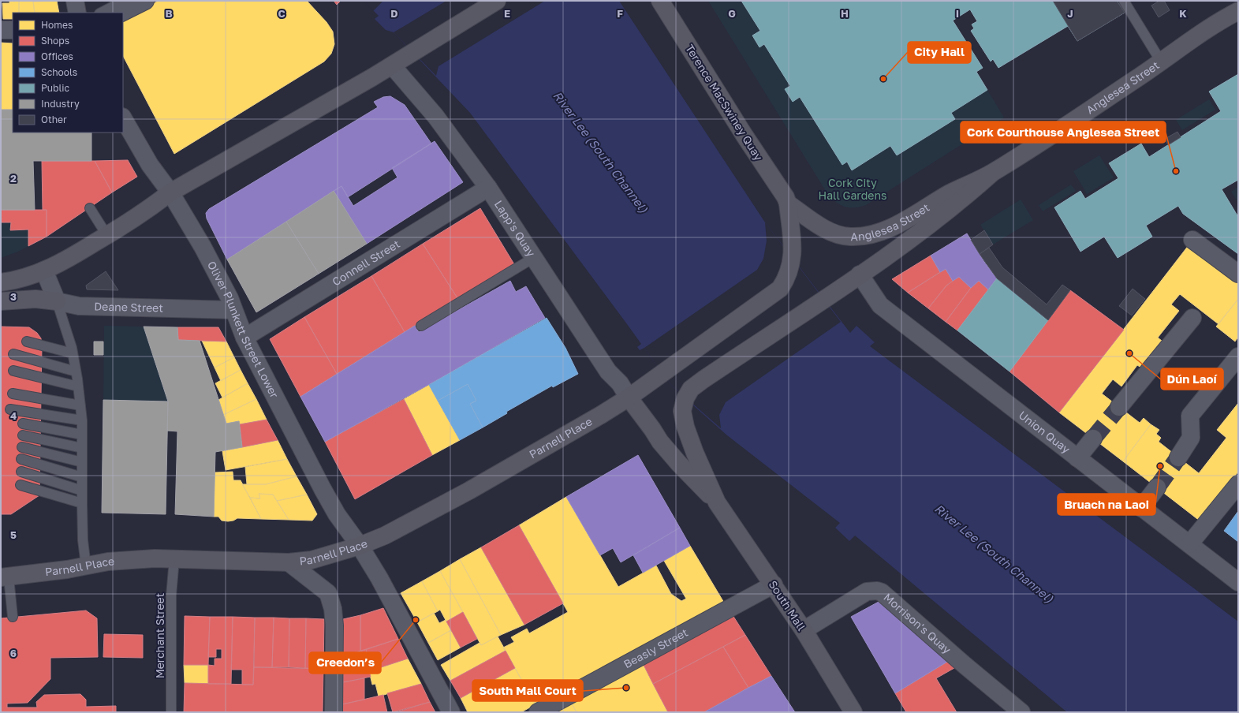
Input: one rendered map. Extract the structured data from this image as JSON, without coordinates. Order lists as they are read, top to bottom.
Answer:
{
  "streets": {
    "main road": [
      "Anglesea Street",
      "Terence MacSwiney Quay",
      "Parnell Place",
      "South Mall"
    ],
    "street": [
      "Lapp's Quay",
      "Connell Street",
      "Deane Street",
      "Oliver Plunkett Street Lower",
      "Union Quay",
      "Morrison's Quay",
      "Beasly Street"
    ],
    "lane": ["Merchant Street"]
  },
  "crossings": [
    ["Anglesea Street", "Terence MacSwiney Quay"],
    ["Anglesea Street", "Union Quay"],
    ["Anglesea Street", "Parnell Place"],
    ["Anglesea Street", "South Mall"],
    ["Terence MacSwiney Quay", "Parnell Place"],
    ["Lapp's Quay", "Connell Street"],
    ["Lapp's Quay", "Parnell Place"],
    ["Lapp's Quay", "South Mall"],
    ["Connell Street", "Oliver Plunkett Street Lower"],
    ["Deane Street", "Oliver Plunkett Street Lower"],
    ["Oliver Plunkett Street Lower", "Parnell Place"],
    ["Parnell Place", "South Mall"],
    ["Parnell Place", "Merchant Street"],
    ["South Mall", "Morrison's Quay"],
    ["South Mall", "Beasly Street"]
  ],
  "water": ["River Lee (South Channel)"],
  "parks": ["Cork City Hall Gardens"],
  "places": [
    "City Hall",
    "Cork Courthouse Anglesea Street",
    "Dún Laoí",
    "Bruach na Laoi",
    "Creedon’s",
    "South Mall Court"
  ],
  "legend": [
    "Homes",
    "Shops",
    "Offices",
    "Schools",
    "Public",
    "Industry",
    "Other"
  ],
  "grid": {
    "columns": [
      "B",
      "C",
      "D",
      "E",
      "F",
      "G",
      "H",
      "I",
      "J",
      "K"
    ],
    "rows": [
      "2",
      "3",
      "4",
      "5",
      "6"
    ]
  }
}
